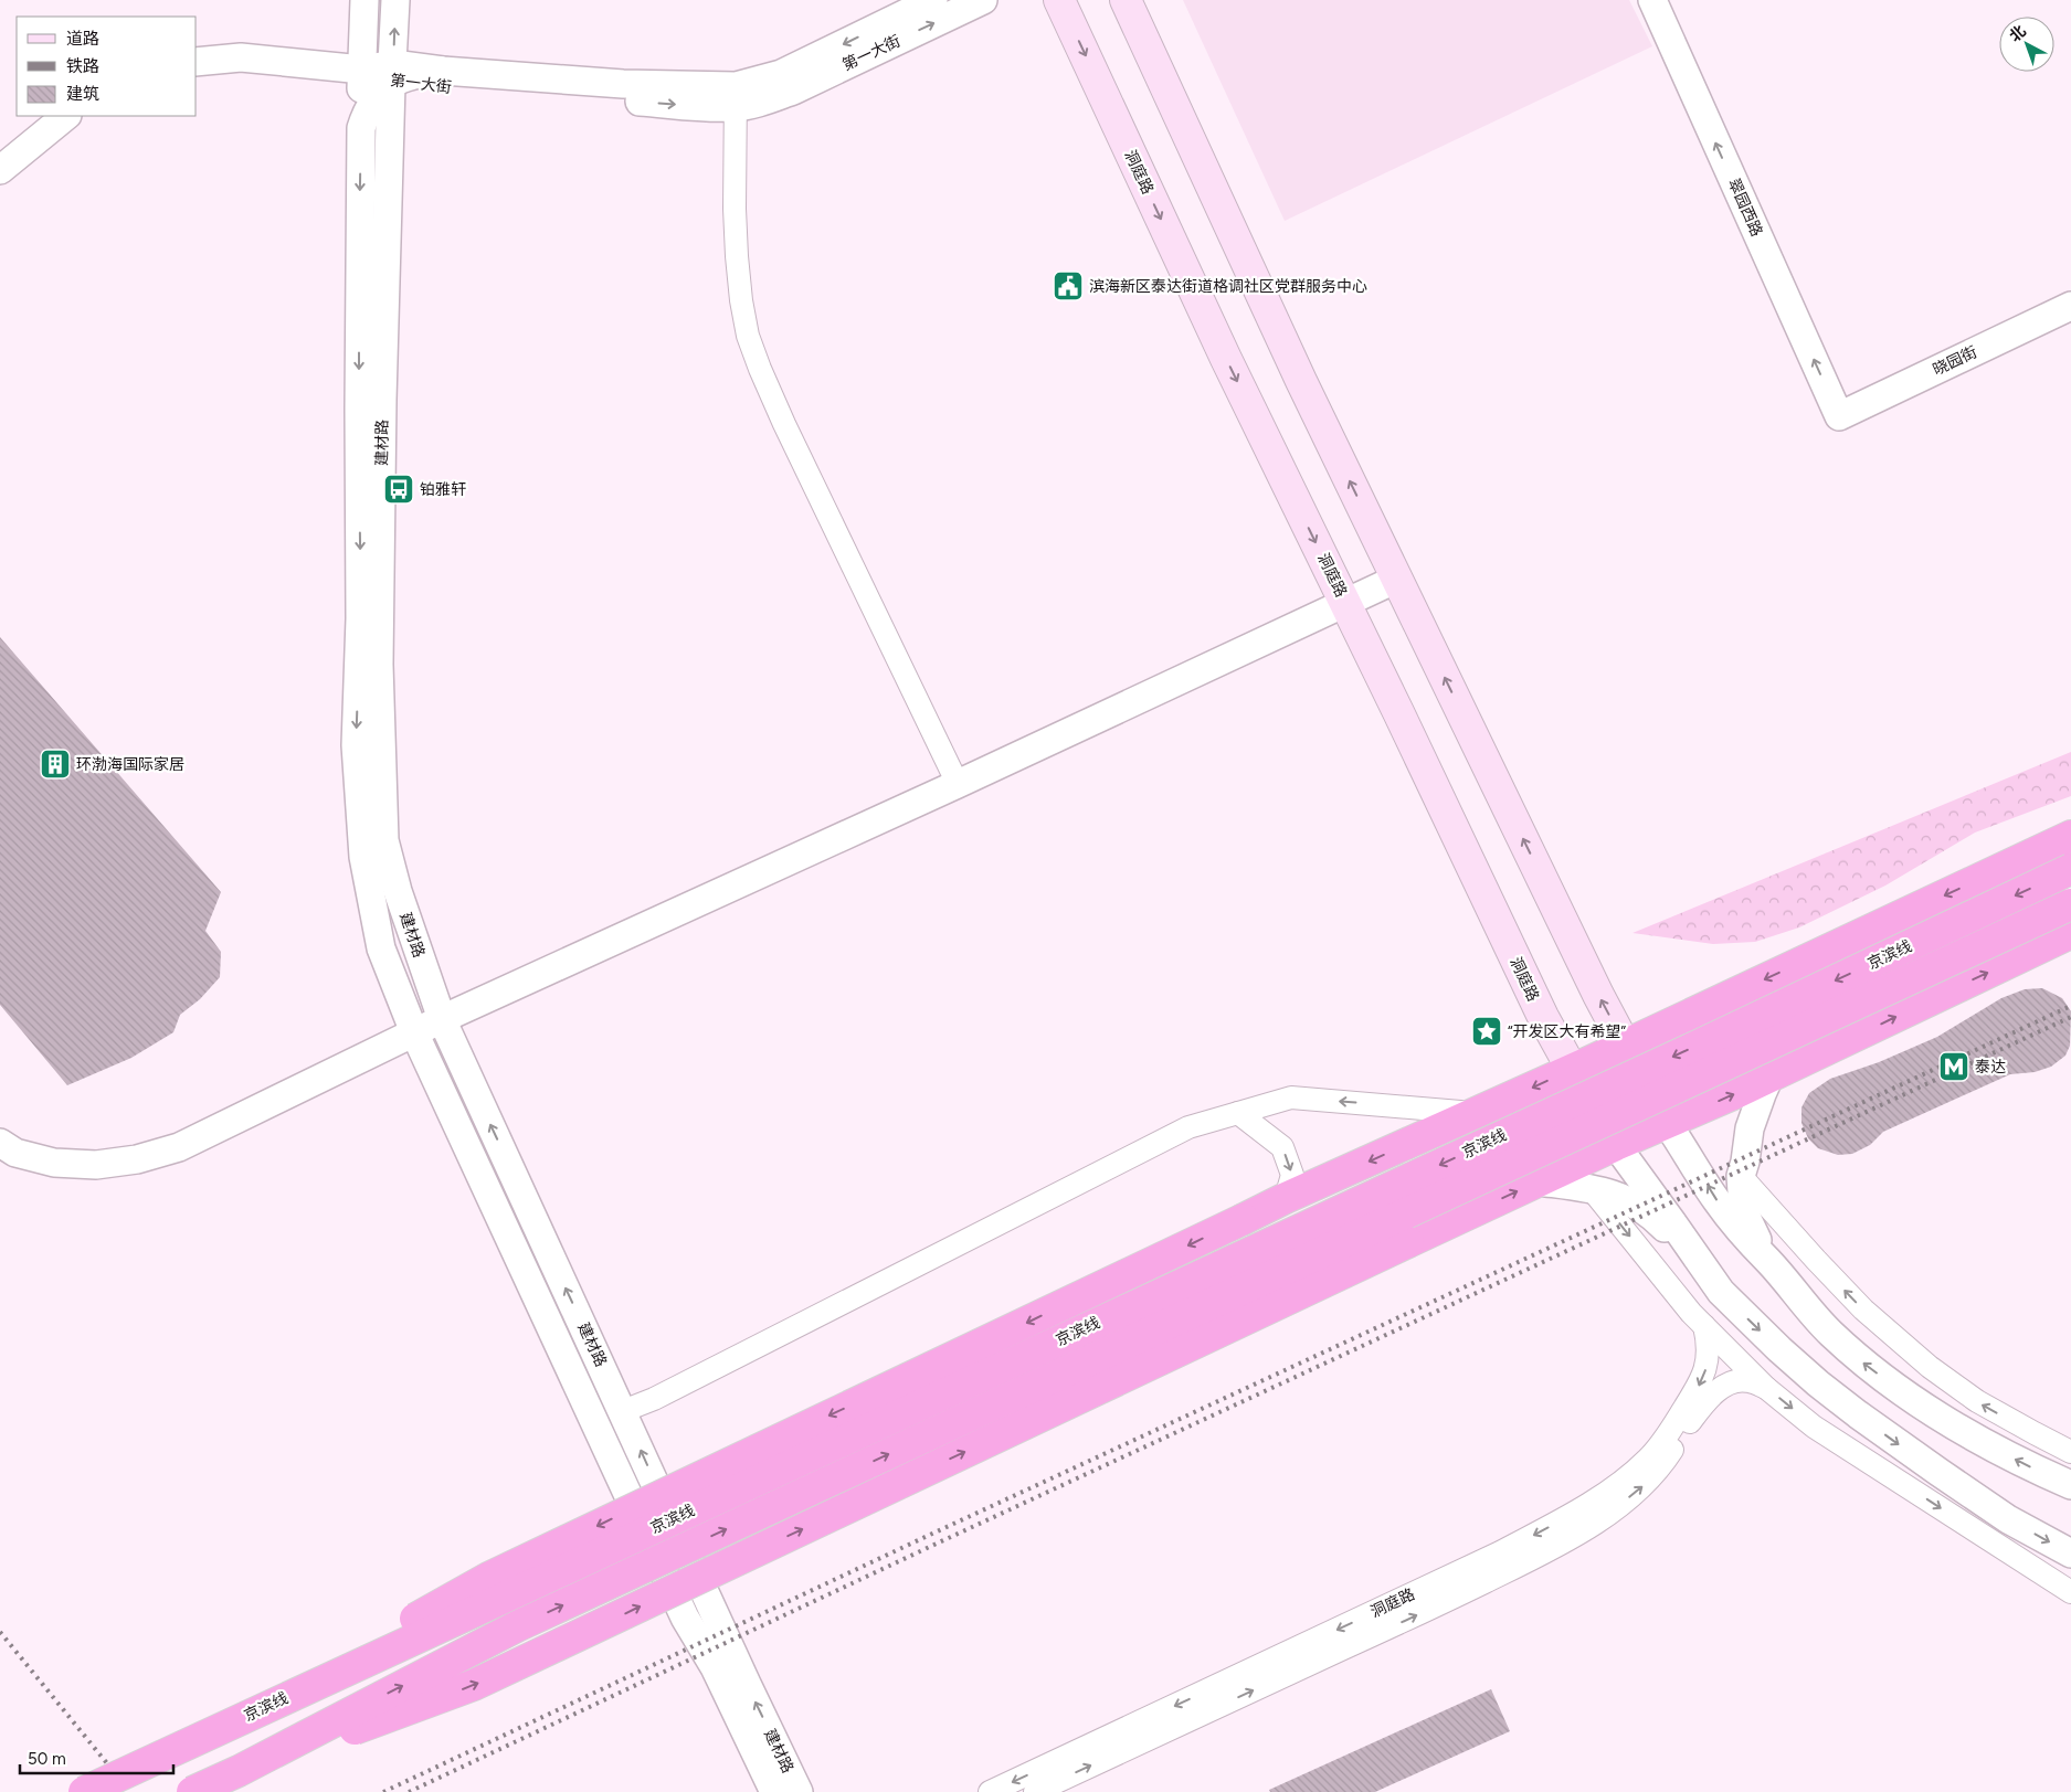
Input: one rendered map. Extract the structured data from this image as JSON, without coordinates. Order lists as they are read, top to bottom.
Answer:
{
  "streets": {
    "highway": ["京滨线"],
    "main road": ["洞庭路"],
    "street": [
      "第一大街",
      "翠园西路",
      "晓园街",
      "建材路"
    ]
  },
  "crossings": [
    ["第一大街", "建材路"],
    ["翠园西路", "晓园街"]
  ],
  "one_way": ["翠园西路"],
  "places": {
    "public building": ["滨海新区泰达街道格调社区党群服务中心"],
    "bus stop": ["铂雅轩"],
    "building": ["环渤海国际家居"],
    "place": ["“开发区大有希望”"],
    "metro station": ["泰达"]
  },
  "legend": ["道路", "铁路", "建筑"],
  "scale_bar": "50 m",
  "north": "top left"
}
